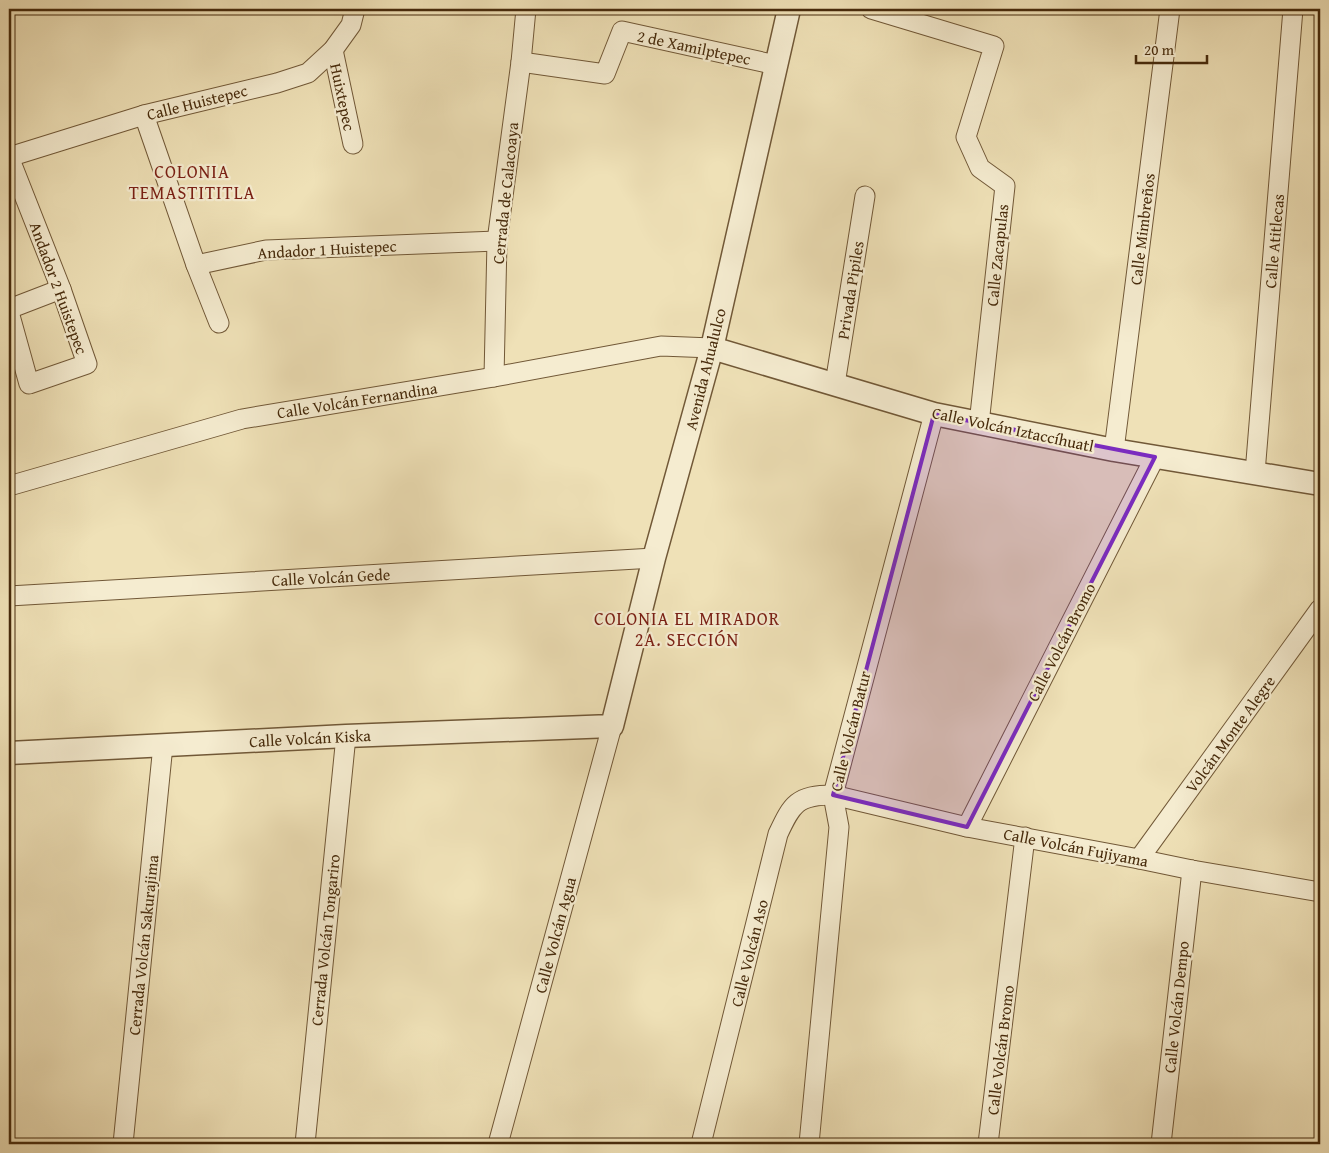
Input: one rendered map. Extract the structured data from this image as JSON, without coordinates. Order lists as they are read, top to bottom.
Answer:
{
  "streets": {
    "street": [
      "2 de Xamilptepec",
      "Huixtepec",
      "Calle Huistepec",
      "Cerrada de Calacoaya",
      "Calle Mimbreños",
      "Calle Atitlecas",
      "Andador 1 Huistepec",
      "Calle Zacapulas",
      "Andador 2 Huistepec",
      "Privada Pipiles",
      "Avenida Ahualulco",
      "Calle Volcán Fernandina",
      "Calle Volcán Iztaccíhuatl",
      "Calle Volcán Gede",
      "Calle Volcán Bromo",
      "Calle Volcán Batur",
      "Volcán Monte Alegre",
      "Calle Volcán Kiska",
      "Calle Volcán Fujiyama",
      "Calle Volcán Agua",
      "Cerrada Volcán Tongariro",
      "Cerrada Volcán Sakurajima",
      "Calle Volcán Aso",
      "Calle Volcán Dempo"
    ]
  },
  "crossings": [
    ["2 de Xamilptepec", "Cerrada de Calacoaya"],
    ["2 de Xamilptepec", "Avenida Ahualulco"],
    ["Huixtepec", "Calle Huistepec"],
    ["Calle Huistepec", "Andador 2 Huistepec"],
    ["Cerrada de Calacoaya", "Andador 1 Huistepec"],
    ["Cerrada de Calacoaya", "Calle Volcán Fernandina"],
    ["Calle Mimbreños", "Calle Volcán Iztaccíhuatl"],
    ["Calle Atitlecas", "Calle Volcán Iztaccíhuatl"],
    ["Calle Zacapulas", "Calle Volcán Iztaccíhuatl"],
    ["Privada Pipiles", "Calle Volcán Iztaccíhuatl"],
    ["Avenida Ahualulco", "Calle Volcán Fernandina"],
    ["Avenida Ahualulco", "Calle Volcán Iztaccíhuatl"],
    ["Avenida Ahualulco", "Calle Volcán Gede"],
    ["Avenida Ahualulco", "Calle Volcán Kiska"],
    ["Avenida Ahualulco", "Calle Volcán Agua"],
    ["Calle Volcán Fernandina", "Calle Volcán Iztaccíhuatl"],
    ["Calle Volcán Iztaccíhuatl", "Calle Volcán Bromo"],
    ["Calle Volcán Iztaccíhuatl", "Calle Volcán Batur"],
    ["Calle Volcán Bromo", "Calle Volcán Fujiyama"],
    ["Calle Volcán Batur", "Calle Volcán Fujiyama"],
    ["Calle Volcán Batur", "Calle Volcán Aso"],
    ["Volcán Monte Alegre", "Calle Volcán Fujiyama"],
    ["Calle Volcán Kiska", "Calle Volcán Agua"],
    ["Calle Volcán Kiska", "Cerrada Volcán Tongariro"],
    ["Calle Volcán Kiska", "Cerrada Volcán Sakurajima"],
    ["Calle Volcán Fujiyama", "Calle Volcán Aso"],
    ["Calle Volcán Fujiyama", "Calle Volcán Dempo"]
  ],
  "districts": ["COLONIA TEMASTITITLA", "COLONIA EL MIRADOR 2A. SECCIÓN"],
  "scale_bar": "20 m"
}
